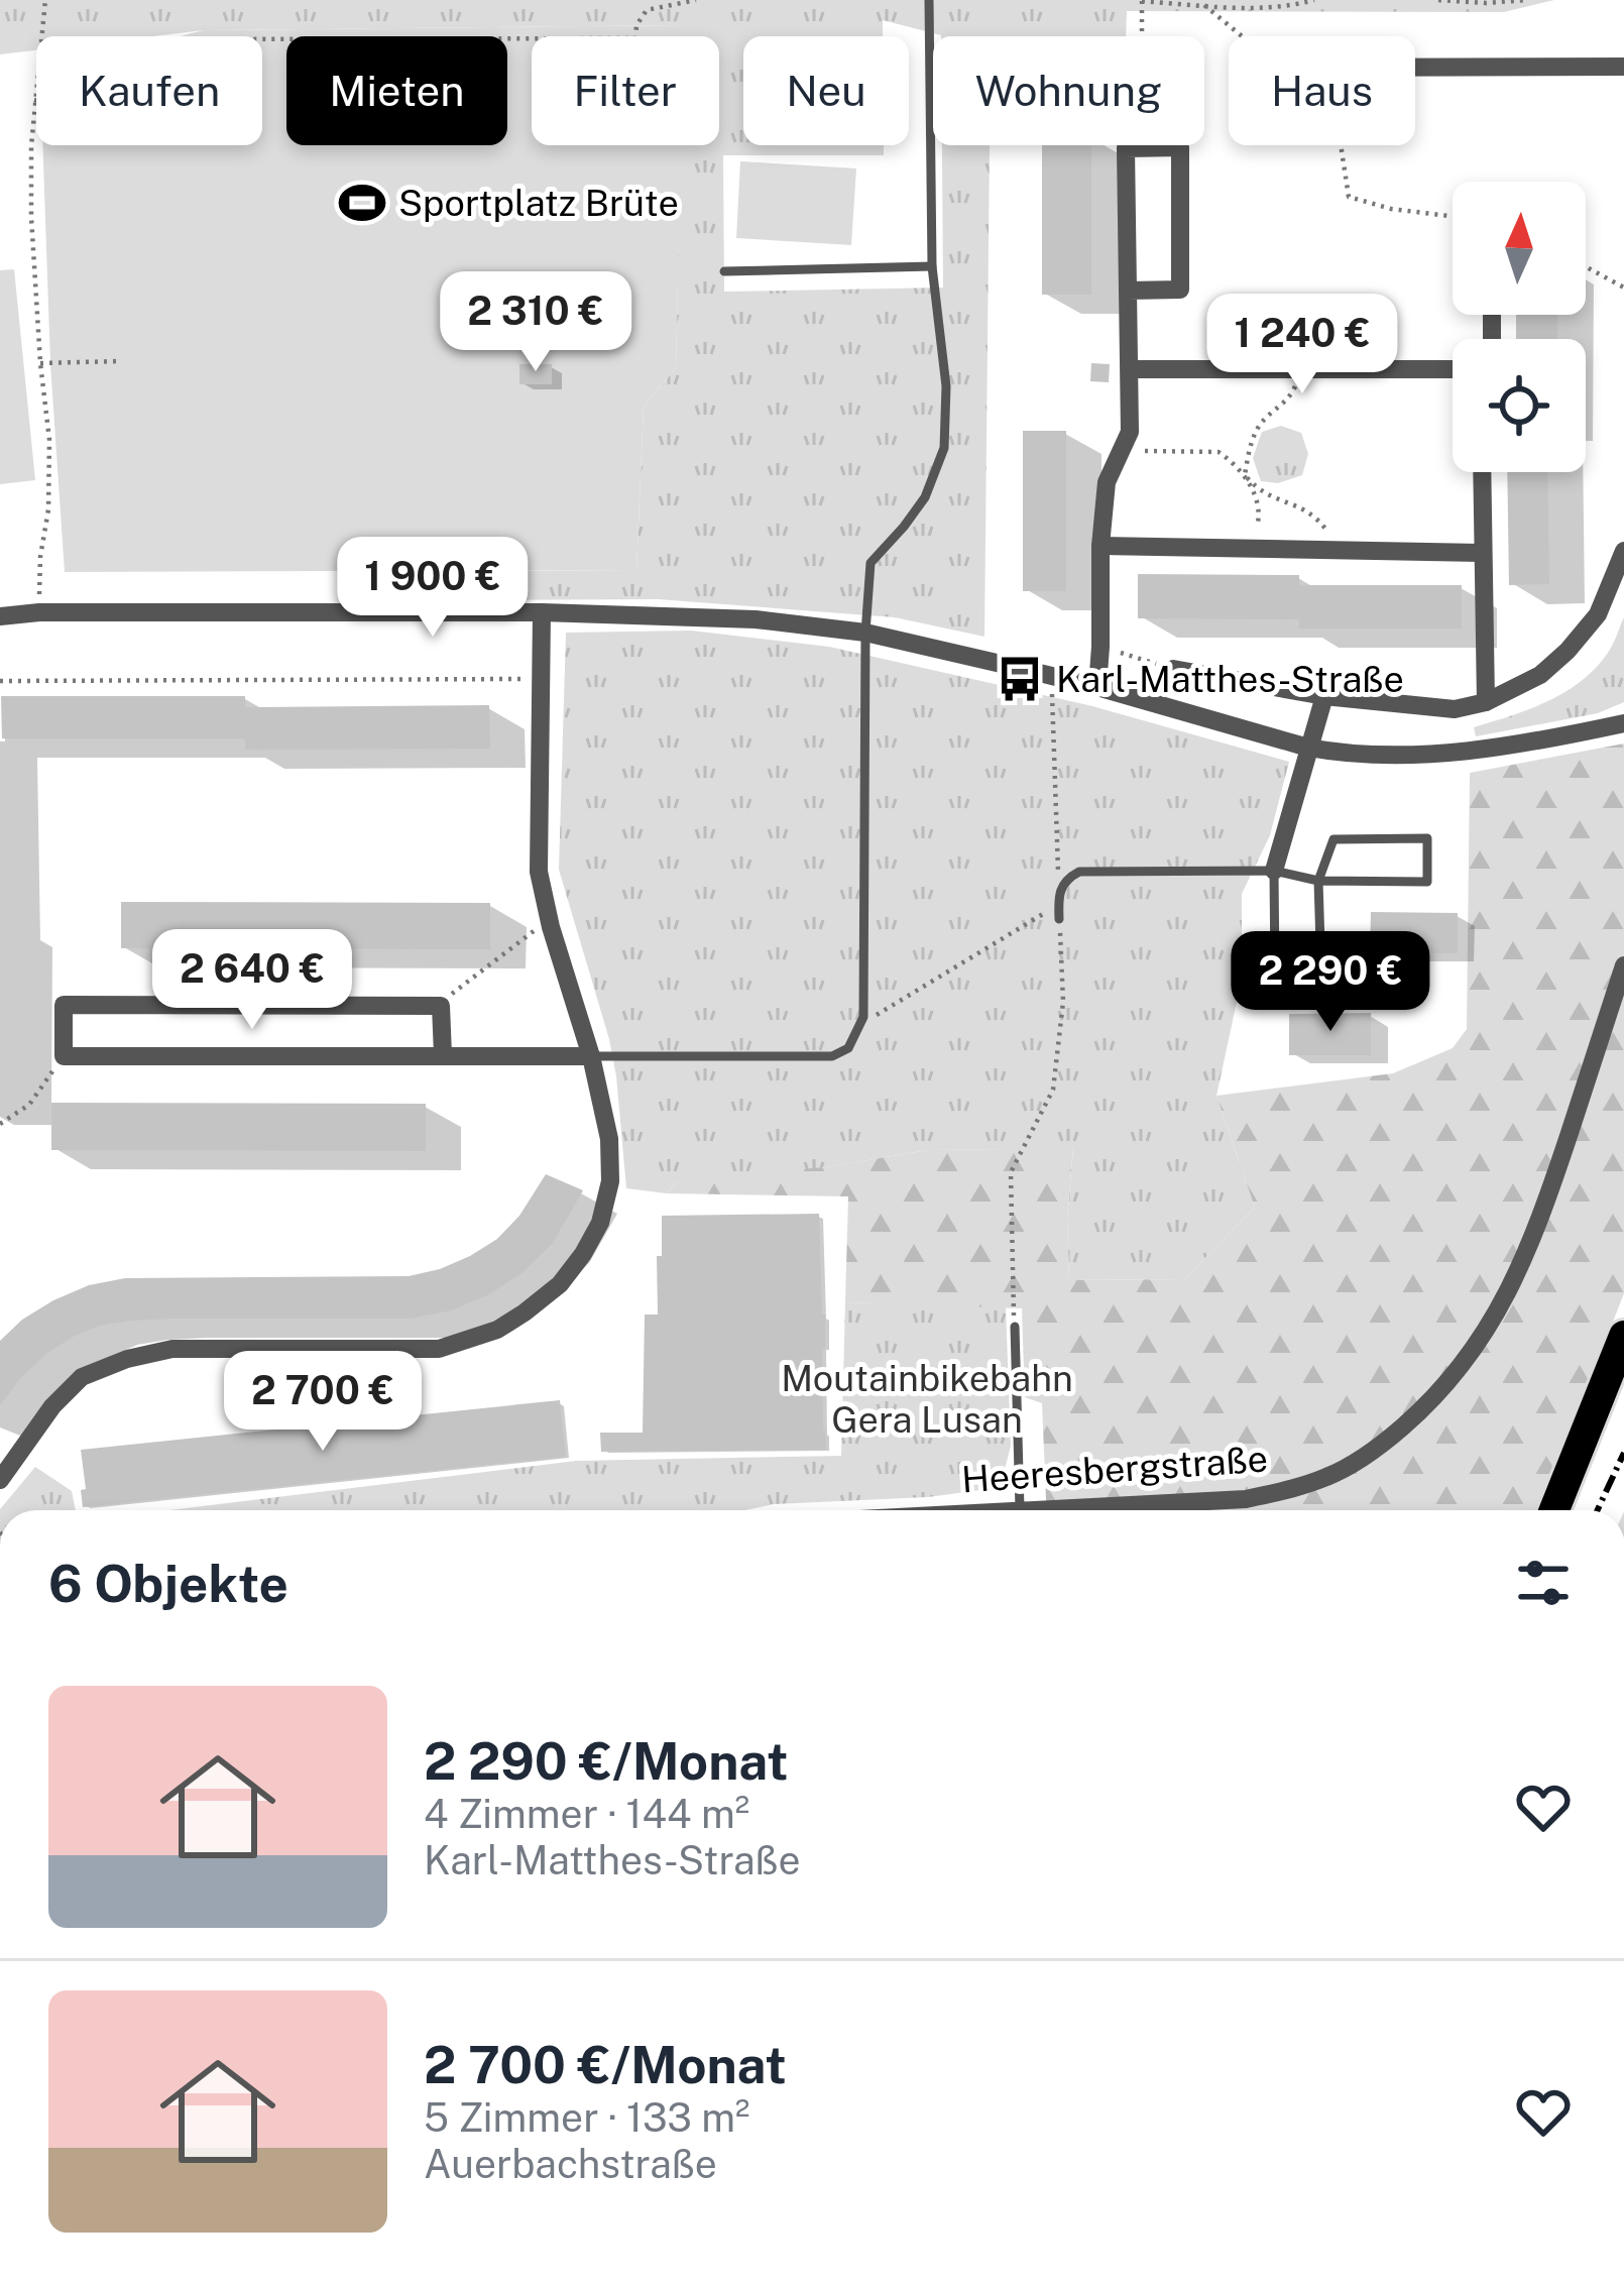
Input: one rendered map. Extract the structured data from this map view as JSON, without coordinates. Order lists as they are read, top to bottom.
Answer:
{
  "streets": {
    "street": ["Heeresbergstraße"]
  },
  "parks": ["Moutainbikebahn Gera Lusan"],
  "places": {
    "sports": ["Sportplatz Brüte"],
    "bus stop": ["Karl-Matthes-Straße"]
  },
  "north": "top",
  "page": {
    "chip": [
      "Kaufen",
      "Mieten",
      "Filter",
      "Neu",
      "Wohnung",
      "Haus"
    ],
    "price": [
      "2 310 €",
      "1 240 €",
      "1 900 €",
      "2 640 €",
      "2 290 €",
      "2 700 €"
    ],
    "heading": "6 Objekte",
    "list": [
      {
        "name": "2 290 €/Monat",
        "note": "4 Zimmer · 144 m² · Karl-Matthes-Straße"
      },
      {
        "name": "2 700 €/Monat",
        "note": "5 Zimmer · 133 m² · Auerbachstraße"
      }
    ]
  }
}
